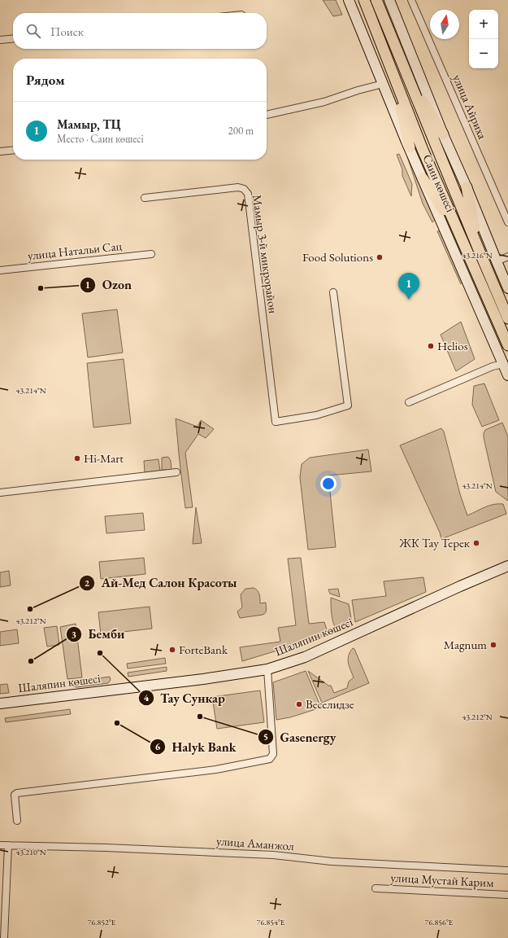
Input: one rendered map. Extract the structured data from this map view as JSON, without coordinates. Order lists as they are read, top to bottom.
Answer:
{
  "streets": {
    "main road": ["Саин көшесі", "Шаляпин көшесі"],
    "street": [
      "улица Айриха",
      "улица Натальи Сац",
      "Мамыр 3-й микрорайон",
      "улица Аманжол",
      "улица Мустай Карим"
    ]
  },
  "places": [
    "Food Solutions",
    "Ozon",
    "Helios",
    "Hi-Mart",
    "ЖК Тау Терек",
    "Ай-Мед Салон Красоты",
    "Magnum",
    "ForteBank",
    "Тау Сункар",
    "Бемби",
    "Веселидзе",
    "Gasenergy",
    "Halyk Bank"
  ],
  "north": "top",
  "page": {
    "map_buttons": ["+", "−"],
    "search": "Поиск",
    "heading": "Рядом",
    "list": [
      {
        "mark": "1",
        "name": "Мамыр, ТЦ",
        "note": "Место · Саин көшесі",
        "value": "200 m"
      }
    ],
    "pins": "1"
  },
  "coordinates": [
    "43.216°N",
    "43.214°N",
    "43.212°N",
    "43.210°N",
    "76.852°E",
    "76.854°E",
    "76.856°E"
  ]
}
